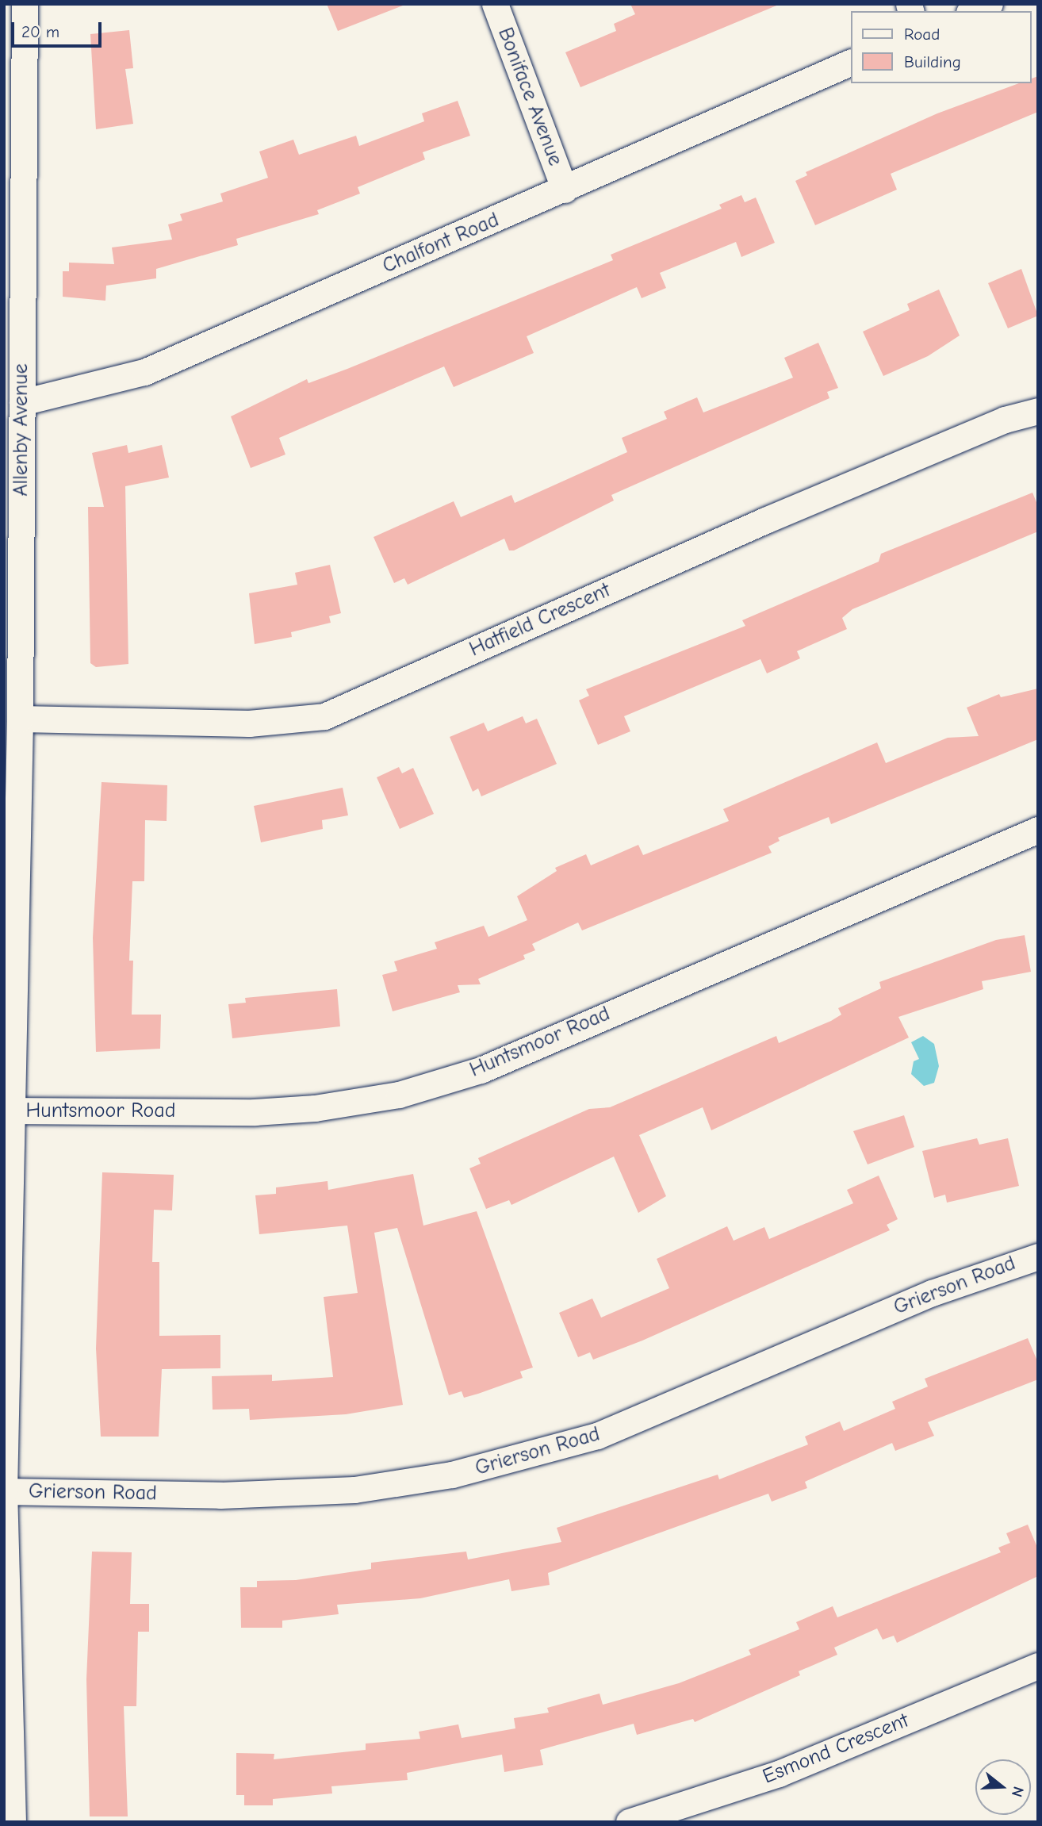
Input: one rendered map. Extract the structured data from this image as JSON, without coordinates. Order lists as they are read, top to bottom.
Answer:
{
  "streets": {
    "street": [
      "Boniface Avenue",
      "Chalfont Road",
      "Allenby Avenue",
      "Hatfield Crescent",
      "Huntsmoor Road",
      "Grierson Road",
      "Esmond Crescent"
    ]
  },
  "crossings": [
    ["Boniface Avenue", "Chalfont Road"],
    ["Chalfont Road", "Allenby Avenue"],
    ["Allenby Avenue", "Hatfield Crescent"],
    ["Allenby Avenue", "Huntsmoor Road"],
    ["Allenby Avenue", "Grierson Road"]
  ],
  "legend": ["Road", "Building"],
  "scale_bar": "20 m",
  "north": "right"
}
